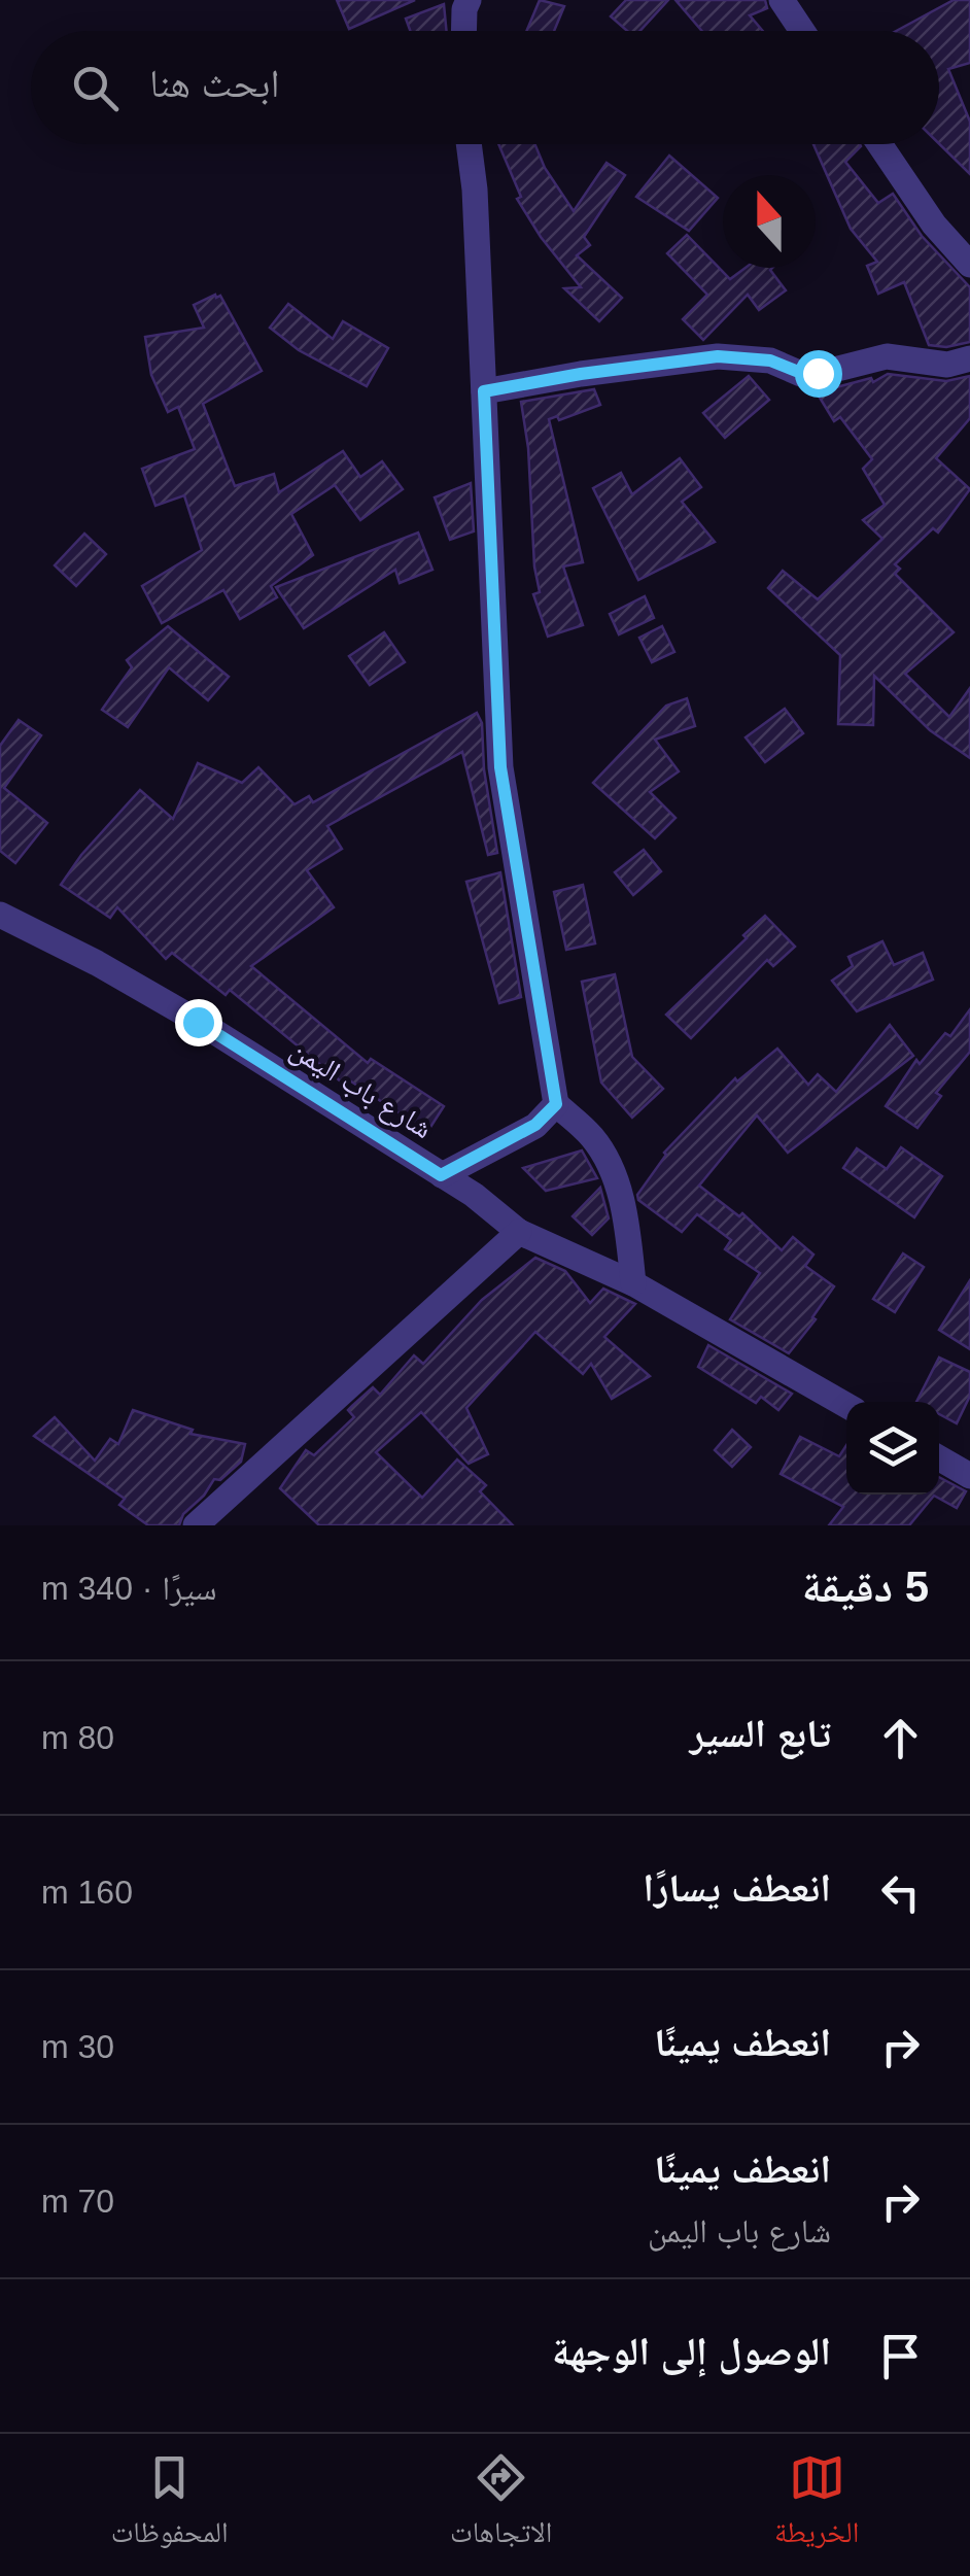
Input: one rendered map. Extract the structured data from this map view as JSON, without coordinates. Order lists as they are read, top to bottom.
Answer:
{
  "streets": {
    "street": ["شارع باب اليمن"]
  },
  "north": "top",
  "page": {
    "search": "ابحث هنا",
    "heading": ["5 دقيقة", "سيرًا · 340 m"],
    "list": [
      ["تابع السير", "80 m"],
      ["انعطف يسارًا", "160 m"],
      ["انعطف يمينًا", "30 m"],
      ["انعطف يمينًا", "شارع باب اليمن", "70 m"],
      "الوصول إلى الوجهة"
    ],
    "nav": ["الخريطة", "الاتجاهات", "المحفوظات"]
  }
}
